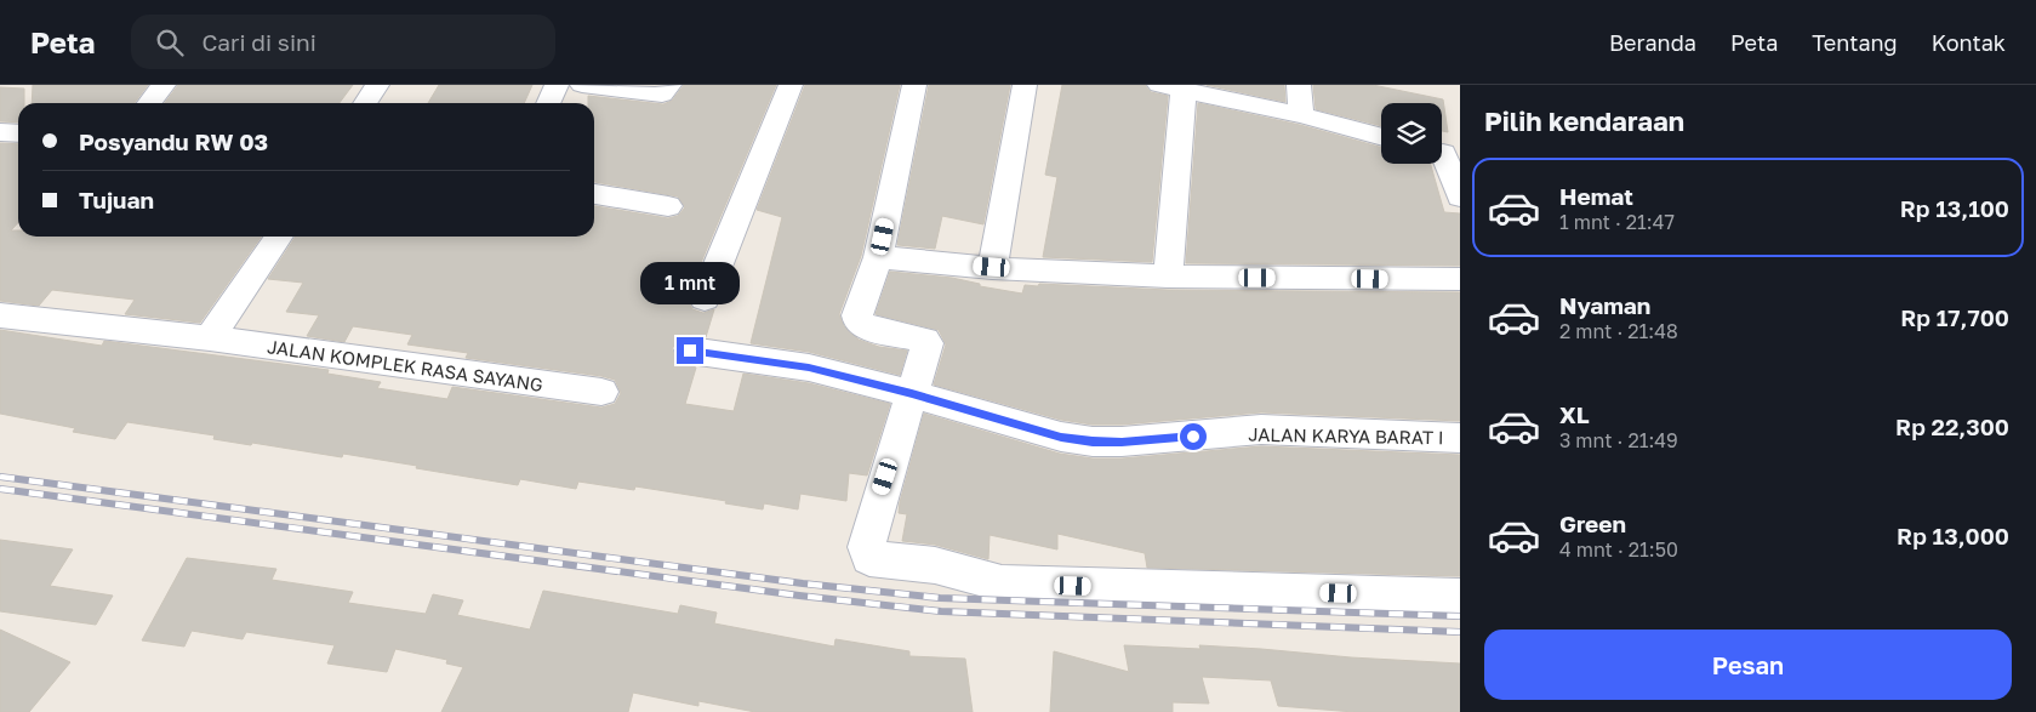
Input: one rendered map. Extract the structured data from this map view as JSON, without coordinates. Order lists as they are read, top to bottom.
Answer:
{
  "streets": {
    "street": ["JALAN KOMPLEK RASA SAYANG", "JALAN KARYA BARAT I"]
  },
  "page": {
    "header": "Peta",
    "search": "Cari di sini",
    "nav": [
      "Beranda",
      "Peta",
      "Tentang",
      "Kontak"
    ],
    "heading": "Pilih kendaraan",
    "banner": ["Posyandu RW 03", "Tujuan"],
    "list": [
      {
        "name": "Hemat",
        "note": "1 mnt · 21:47",
        "value": "Rp 13,100"
      },
      {
        "name": "Nyaman",
        "note": "2 mnt · 21:48",
        "value": "Rp 17,700"
      },
      {
        "name": "XL",
        "note": "3 mnt · 21:49",
        "value": "Rp 22,300"
      },
      {
        "name": "Green",
        "note": "4 mnt · 21:50",
        "value": "Rp 13,000"
      }
    ],
    "bubble": "1 mnt",
    "buttons": "Pesan"
  }
}
